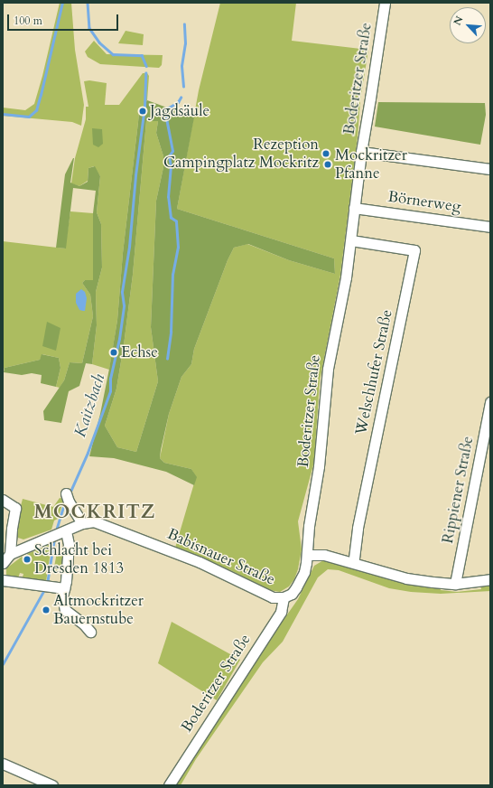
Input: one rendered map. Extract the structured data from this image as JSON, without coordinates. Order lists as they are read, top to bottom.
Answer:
{
  "streets": {
    "street": [
      "Boderitzer Straße",
      "Börnerweg",
      "Welschhufer Straße",
      "Rippiener Straße",
      "Babisnauer Straße"
    ]
  },
  "crossings": [
    ["Boderitzer Straße", "Börnerweg"],
    ["Boderitzer Straße", "Welschhufer Straße"],
    ["Boderitzer Straße", "Babisnauer Straße"]
  ],
  "districts": ["MOCKRITZ"],
  "water": ["Kaitzbach"],
  "places": [
    "Jagdsäule",
    "Rezeption Campingplatz Mockritz",
    "Mockritzer Pfanne",
    "Echse",
    "Schlacht bei Dresden 1813",
    "Altmockritzer Bauernstube"
  ],
  "scale_bar": "100 m",
  "north": "top left"
}
